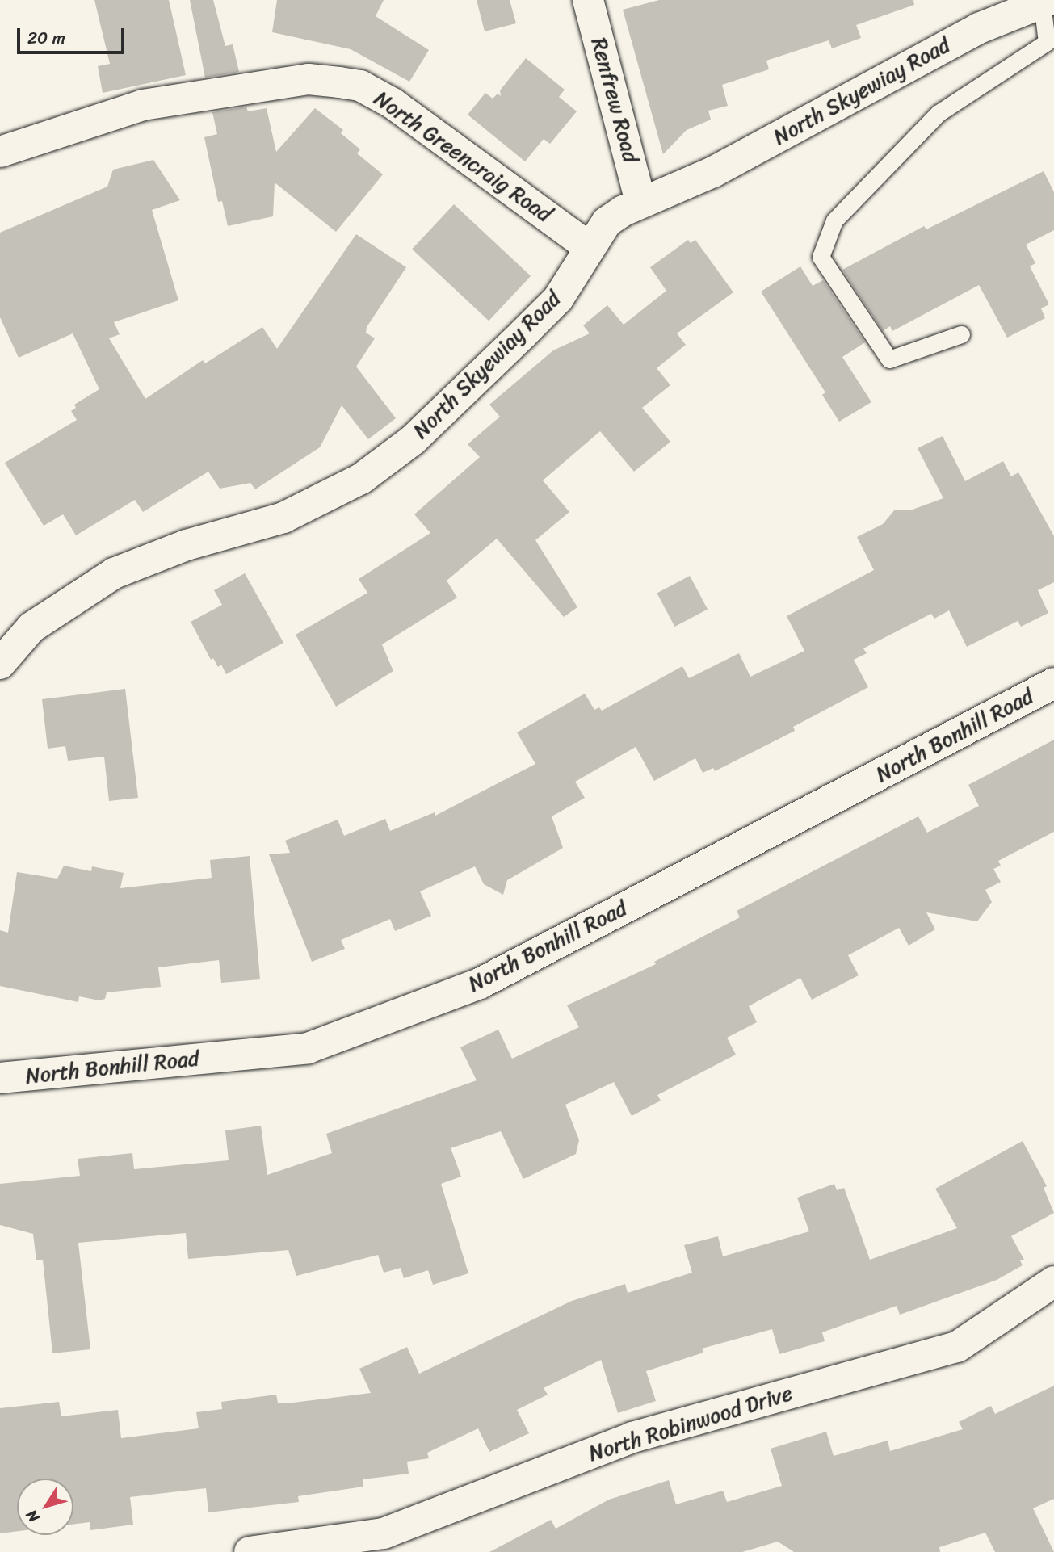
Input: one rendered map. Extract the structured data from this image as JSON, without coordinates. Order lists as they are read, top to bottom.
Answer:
{
  "streets": {
    "street": [
      "North Skyewiay Road",
      "Renfrew Road",
      "North Greencraig Road",
      "North Bonhill Road",
      "North Robinwood Drive"
    ]
  },
  "crossings": [
    ["North Skyewiay Road", "Renfrew Road"],
    ["North Skyewiay Road", "North Greencraig Road"]
  ],
  "scale_bar": "20 m",
  "north": "bottom left"
}
